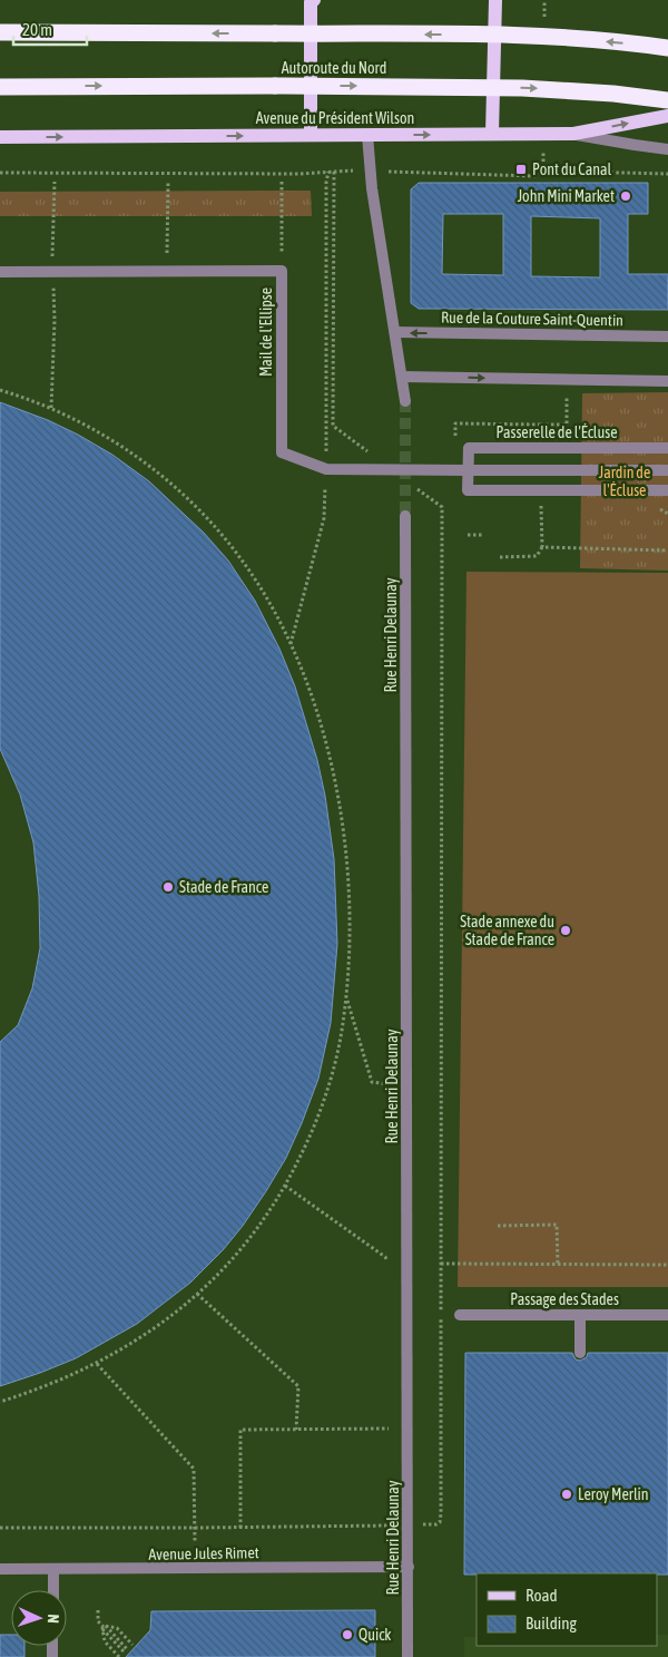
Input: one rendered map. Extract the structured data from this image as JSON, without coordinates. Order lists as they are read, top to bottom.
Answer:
{
  "streets": {
    "highway": ["Autoroute du Nord"],
    "main road": ["Avenue du Président Wilson"],
    "street": [
      "Rue de la Couture Saint-Quentin",
      "Mail de l'Ellipse",
      "Passerelle de l'Écluse",
      "Rue Henri Delaunay",
      "Passage des Stades",
      "Avenue Jules Rimet"
    ]
  },
  "crossings": [
    ["Mail de l'Ellipse", "Passerelle de l'Écluse"],
    ["Rue Henri Delaunay", "Avenue Jules Rimet"]
  ],
  "one_way": ["Avenue du Président Wilson"],
  "parks": ["Jardin de l'Écluse"],
  "places": {
    "transit": ["Pont du Canal"],
    "other": [
      "John Mini Market",
      "Stade de France",
      "Stade annexe du Stade de France",
      "Leroy Merlin",
      "Quick"
    ]
  },
  "legend": ["Road", "Building"],
  "scale_bar": "20 m",
  "north": "right"
}
